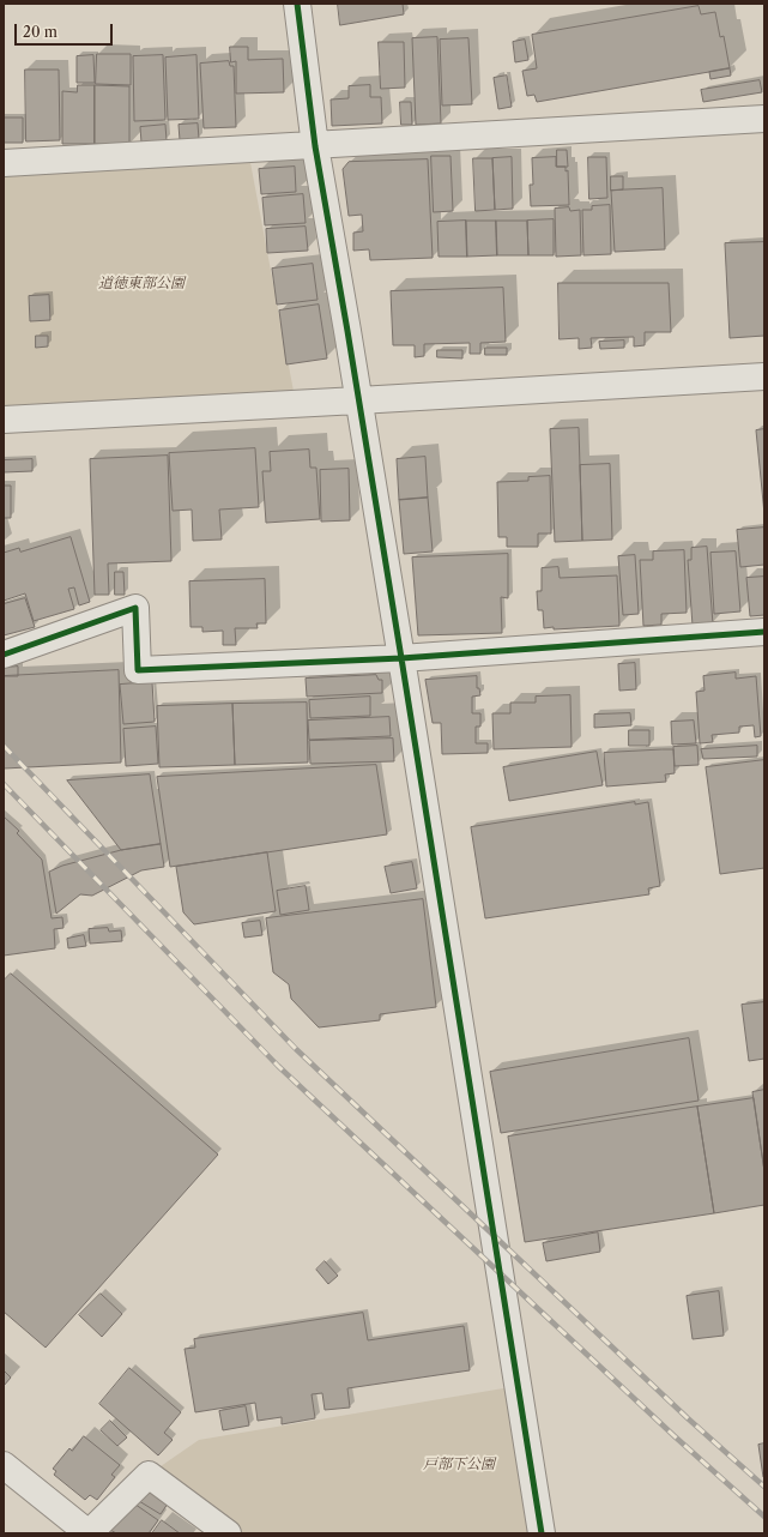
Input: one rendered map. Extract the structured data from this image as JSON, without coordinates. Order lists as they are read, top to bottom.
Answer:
{
  "parks": ["道徳東部公園", "戸部下公園"],
  "scale_bar": "20 m"
}
